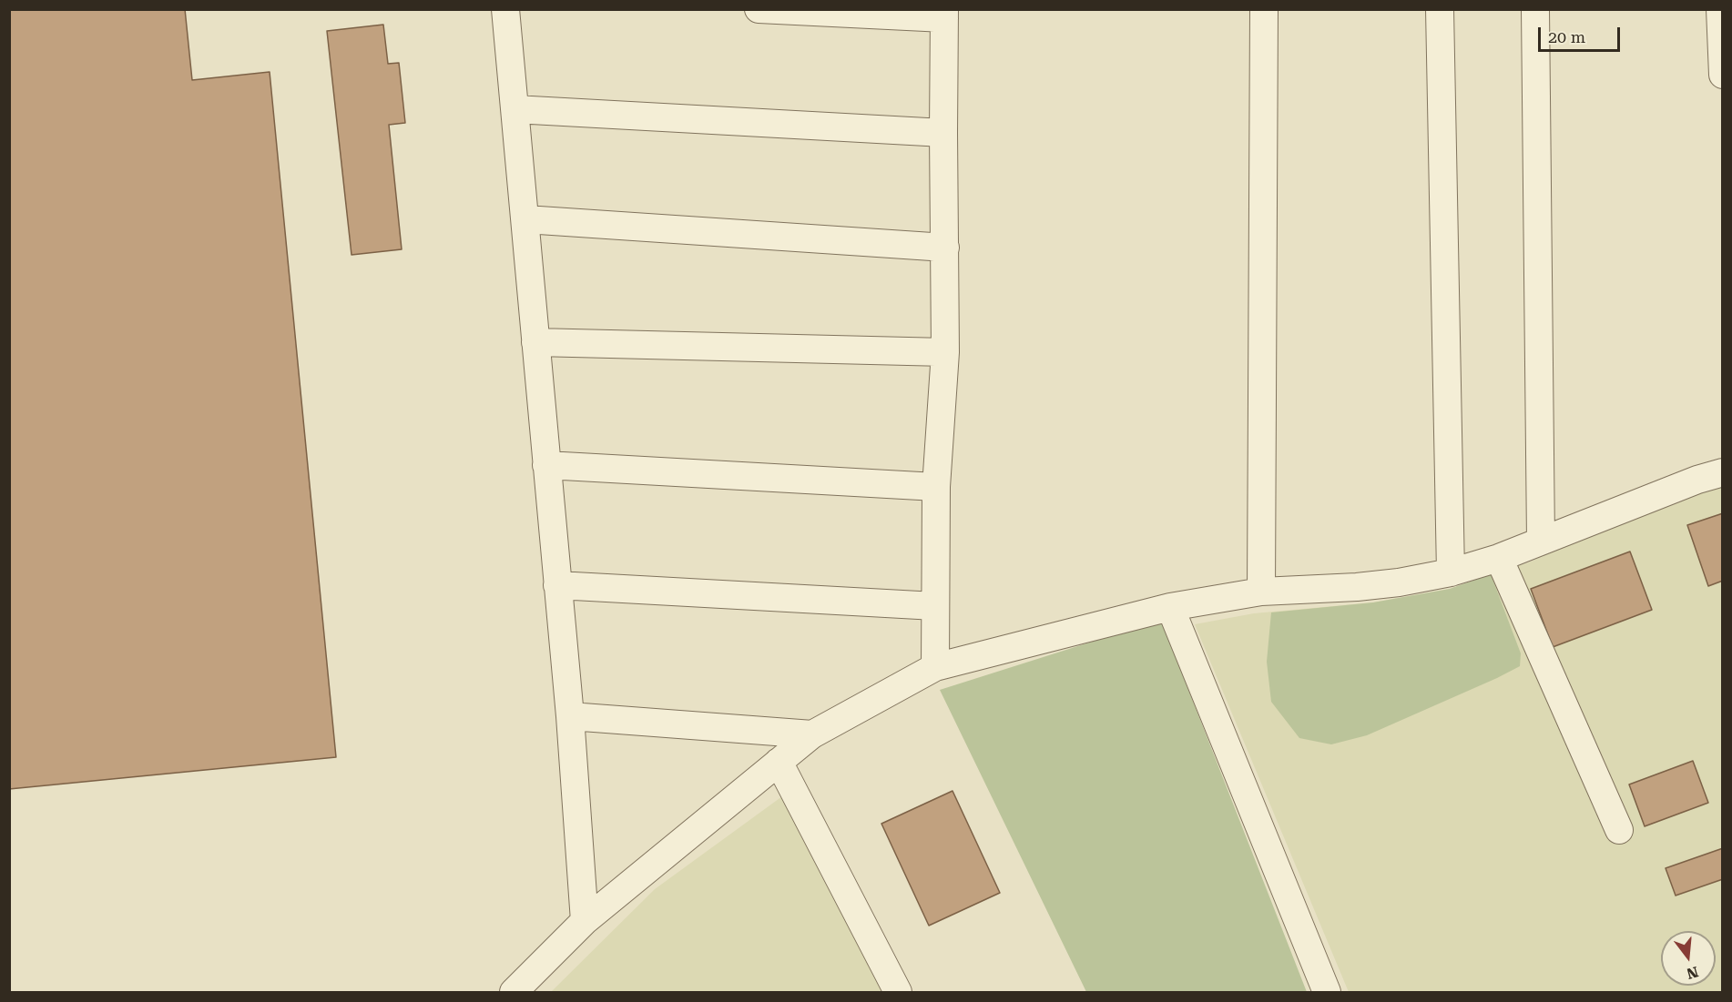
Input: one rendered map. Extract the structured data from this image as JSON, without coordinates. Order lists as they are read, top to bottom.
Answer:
{
  "scale_bar": "20 m",
  "north": "bottom"
}
